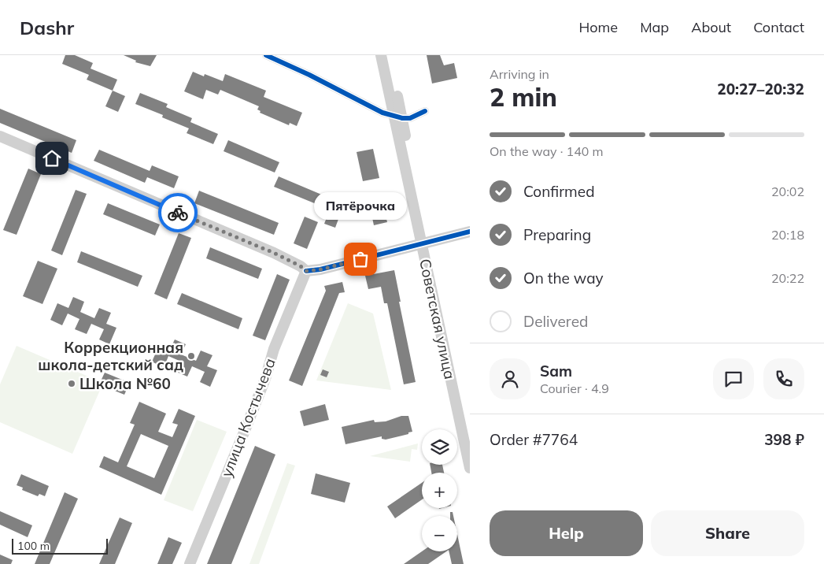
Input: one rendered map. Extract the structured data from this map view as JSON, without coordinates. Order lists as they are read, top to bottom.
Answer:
{
  "streets": {
    "main road": ["Советская улица", "улица Костычева"]
  },
  "places": ["Пятёрочка", "Коррекционная школа-детский сад", "Школа №60"],
  "scale_bar": "100 m",
  "page": {
    "header": "Dashr",
    "nav": [
      "Home",
      "Map",
      "About",
      "Contact"
    ],
    "heading": ["2 min", "Arriving in", "20:27–20:32"],
    "panel": [
      "Sam",
      "Courier · 4.9",
      "Order #7764",
      "398 ₽"
    ],
    "bar": "On the way · 140 m",
    "list": [
      ["Confirmed", "20:02"],
      ["Preparing", "20:18"],
      ["On the way", "20:22"],
      "Delivered"
    ],
    "bubble": "Пятёрочка",
    "map_buttons": ["+", "−"],
    "buttons": ["Help", "Share"],
    "scale": "100 m"
  }
}
